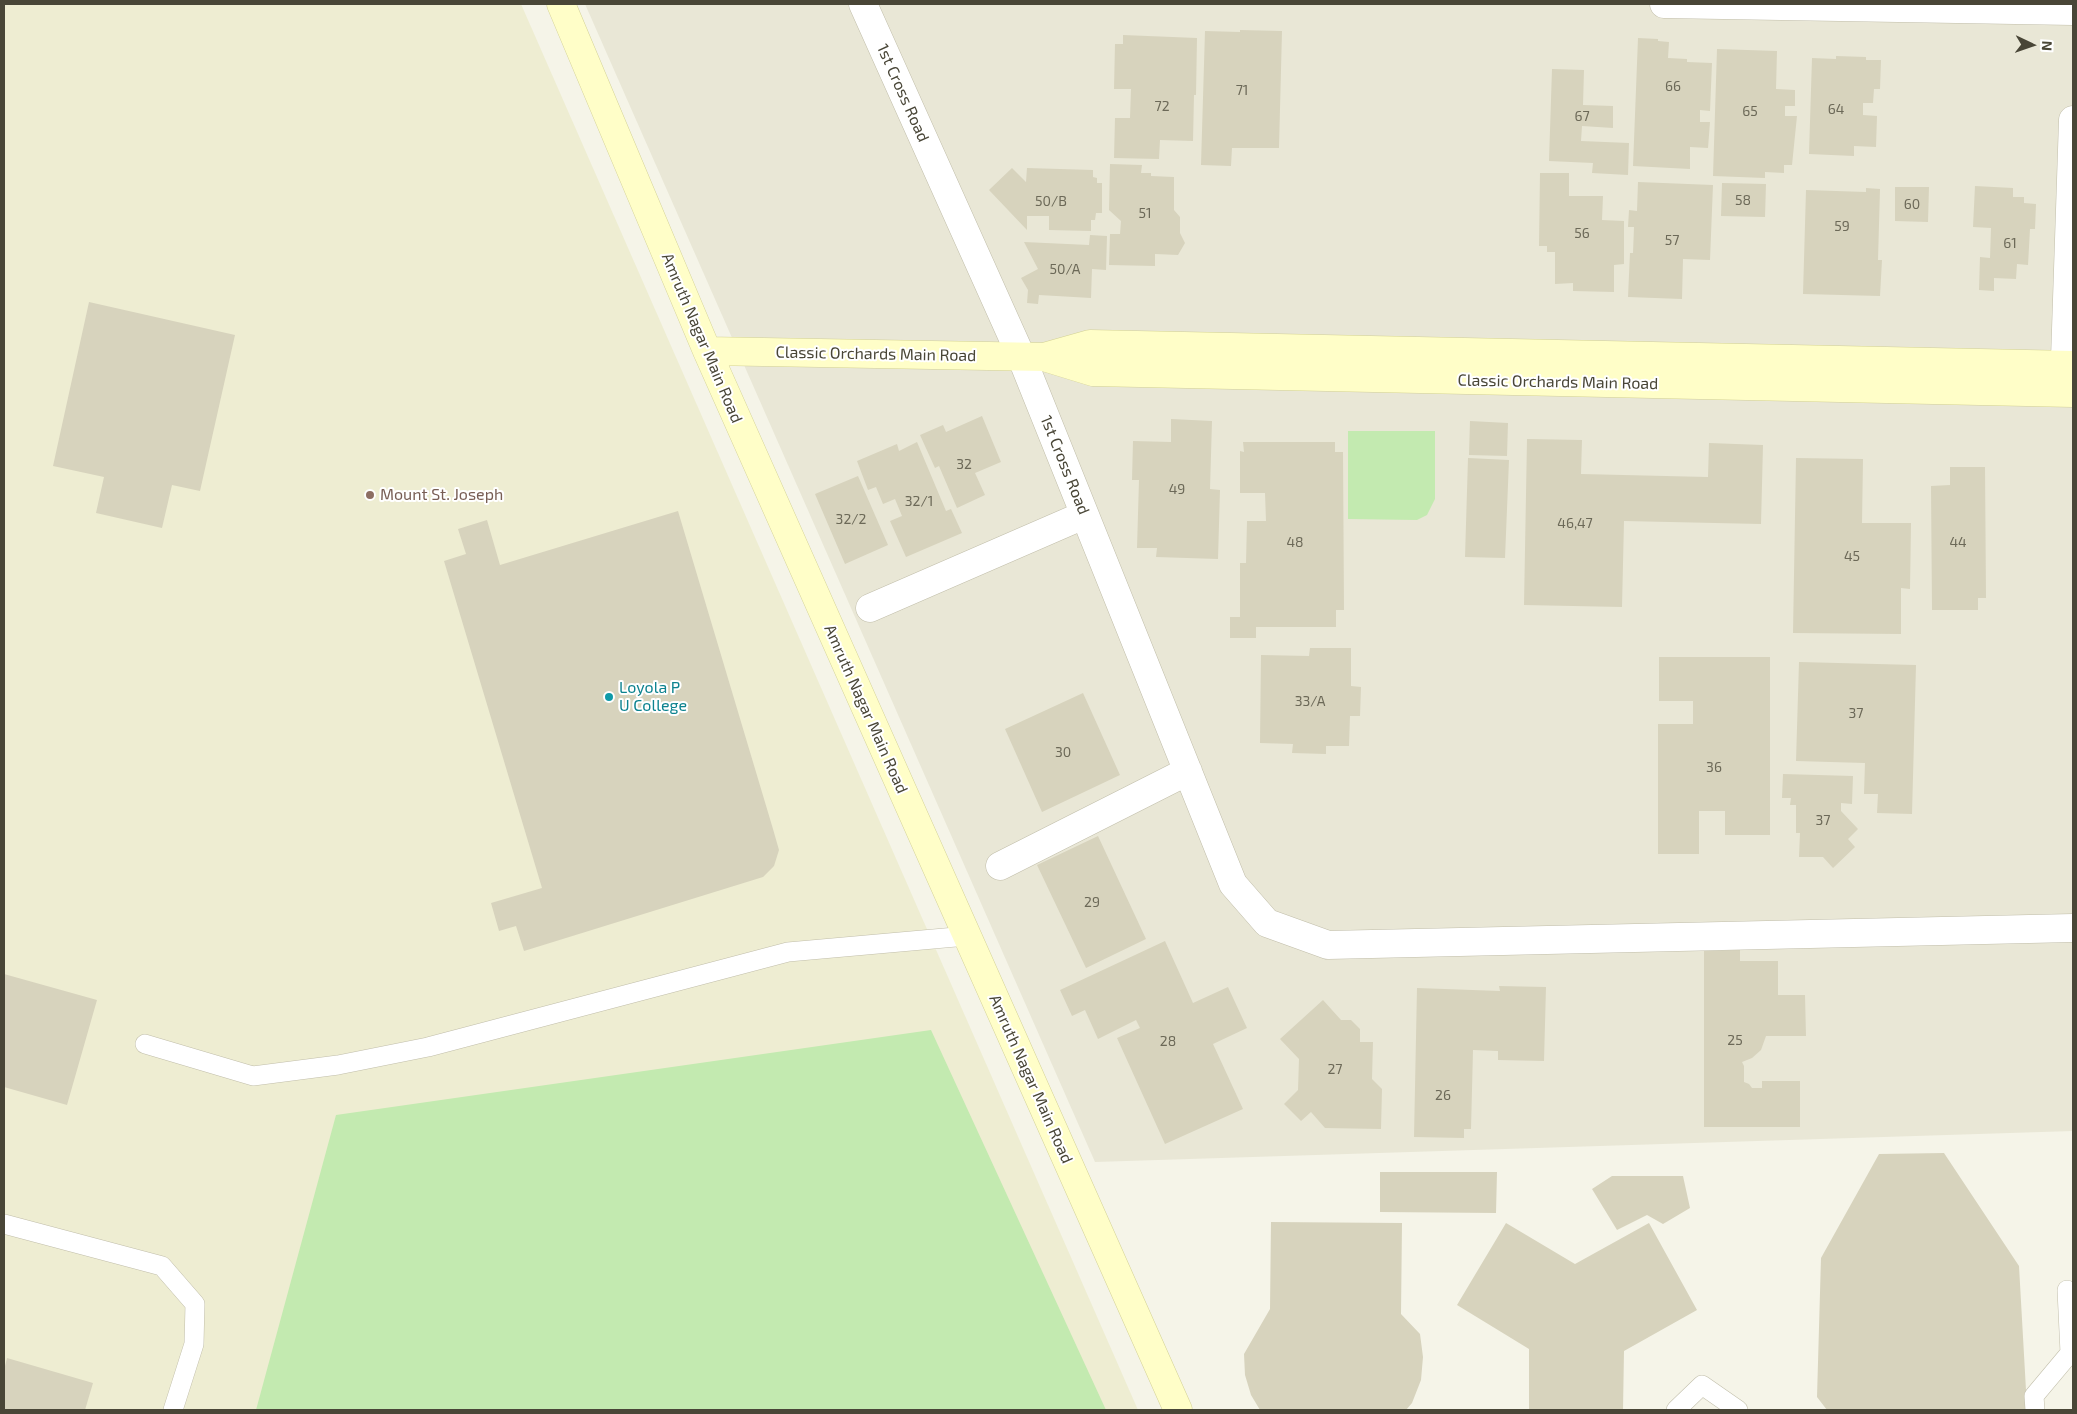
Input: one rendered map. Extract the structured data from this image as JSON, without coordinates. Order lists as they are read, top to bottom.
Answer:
{
  "streets": {
    "street": ["1st Cross Road", "Amruth Nagar Main Road", "Classic Orchards Main Road"]
  },
  "crossings": [
    ["1st Cross Road", "Classic Orchards Main Road"],
    ["Amruth Nagar Main Road", "Classic Orchards Main Road"]
  ],
  "places": ["Mount St. Joseph", "Loyola P U College"],
  "house_numbers": [
    "66",
    "71",
    "72",
    "64",
    "65",
    "67",
    "58",
    "50/B",
    "60",
    "51",
    "59",
    "56",
    "57",
    "61",
    "50/A",
    "32",
    "49",
    "32/1",
    "32/2",
    "46,47",
    "48",
    "44",
    "45",
    "33/A",
    "37",
    "30",
    "36",
    "37",
    "29",
    "25",
    "28",
    "27",
    "26"
  ],
  "north": "right"
}
